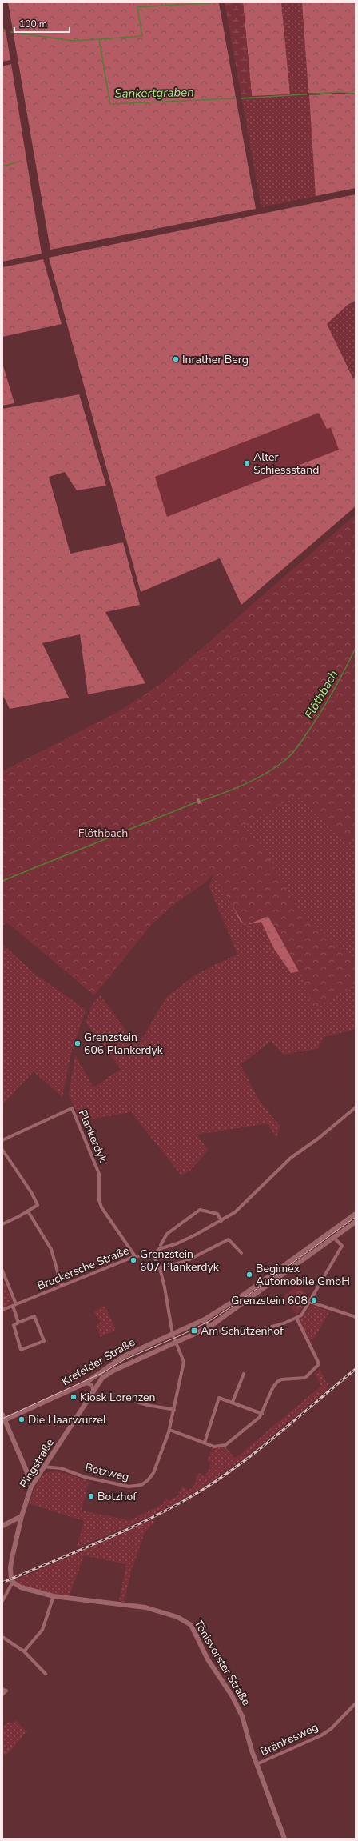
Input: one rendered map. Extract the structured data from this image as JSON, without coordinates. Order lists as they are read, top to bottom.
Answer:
{
  "streets": {
    "street": [
      "Plankerdyk",
      "Bruckersche Straße",
      "Krefelder Straße",
      "Ringstraße",
      "Botzweg",
      "Tönisvorster Straße",
      "Bränkesweg"
    ]
  },
  "crossings": [
    ["Plankerdyk", "Bruckersche Straße"],
    ["Krefelder Straße", "Ringstraße"],
    ["Krefelder Straße", "Botzweg"],
    ["Ringstraße", "Botzweg"],
    ["Tönisvorster Straße", "Bränkesweg"]
  ],
  "water": ["Sankertgraben", "Flöthbach"],
  "parks": ["Flöthbach"],
  "places": {
    "other": [
      "Inrather Berg",
      "Alter Schiessstand",
      "Grenzstein 606 Plankerdyk",
      "Grenzstein 607 Plankerdyk",
      "Begimex Automobile GmbH",
      "Grenzstein 608",
      "Kiosk Lorenzen",
      "Die Haarwurzel",
      "Botzhof"
    ],
    "transit": ["Am Schützenhof"]
  },
  "scale_bar": "100 m"
}
